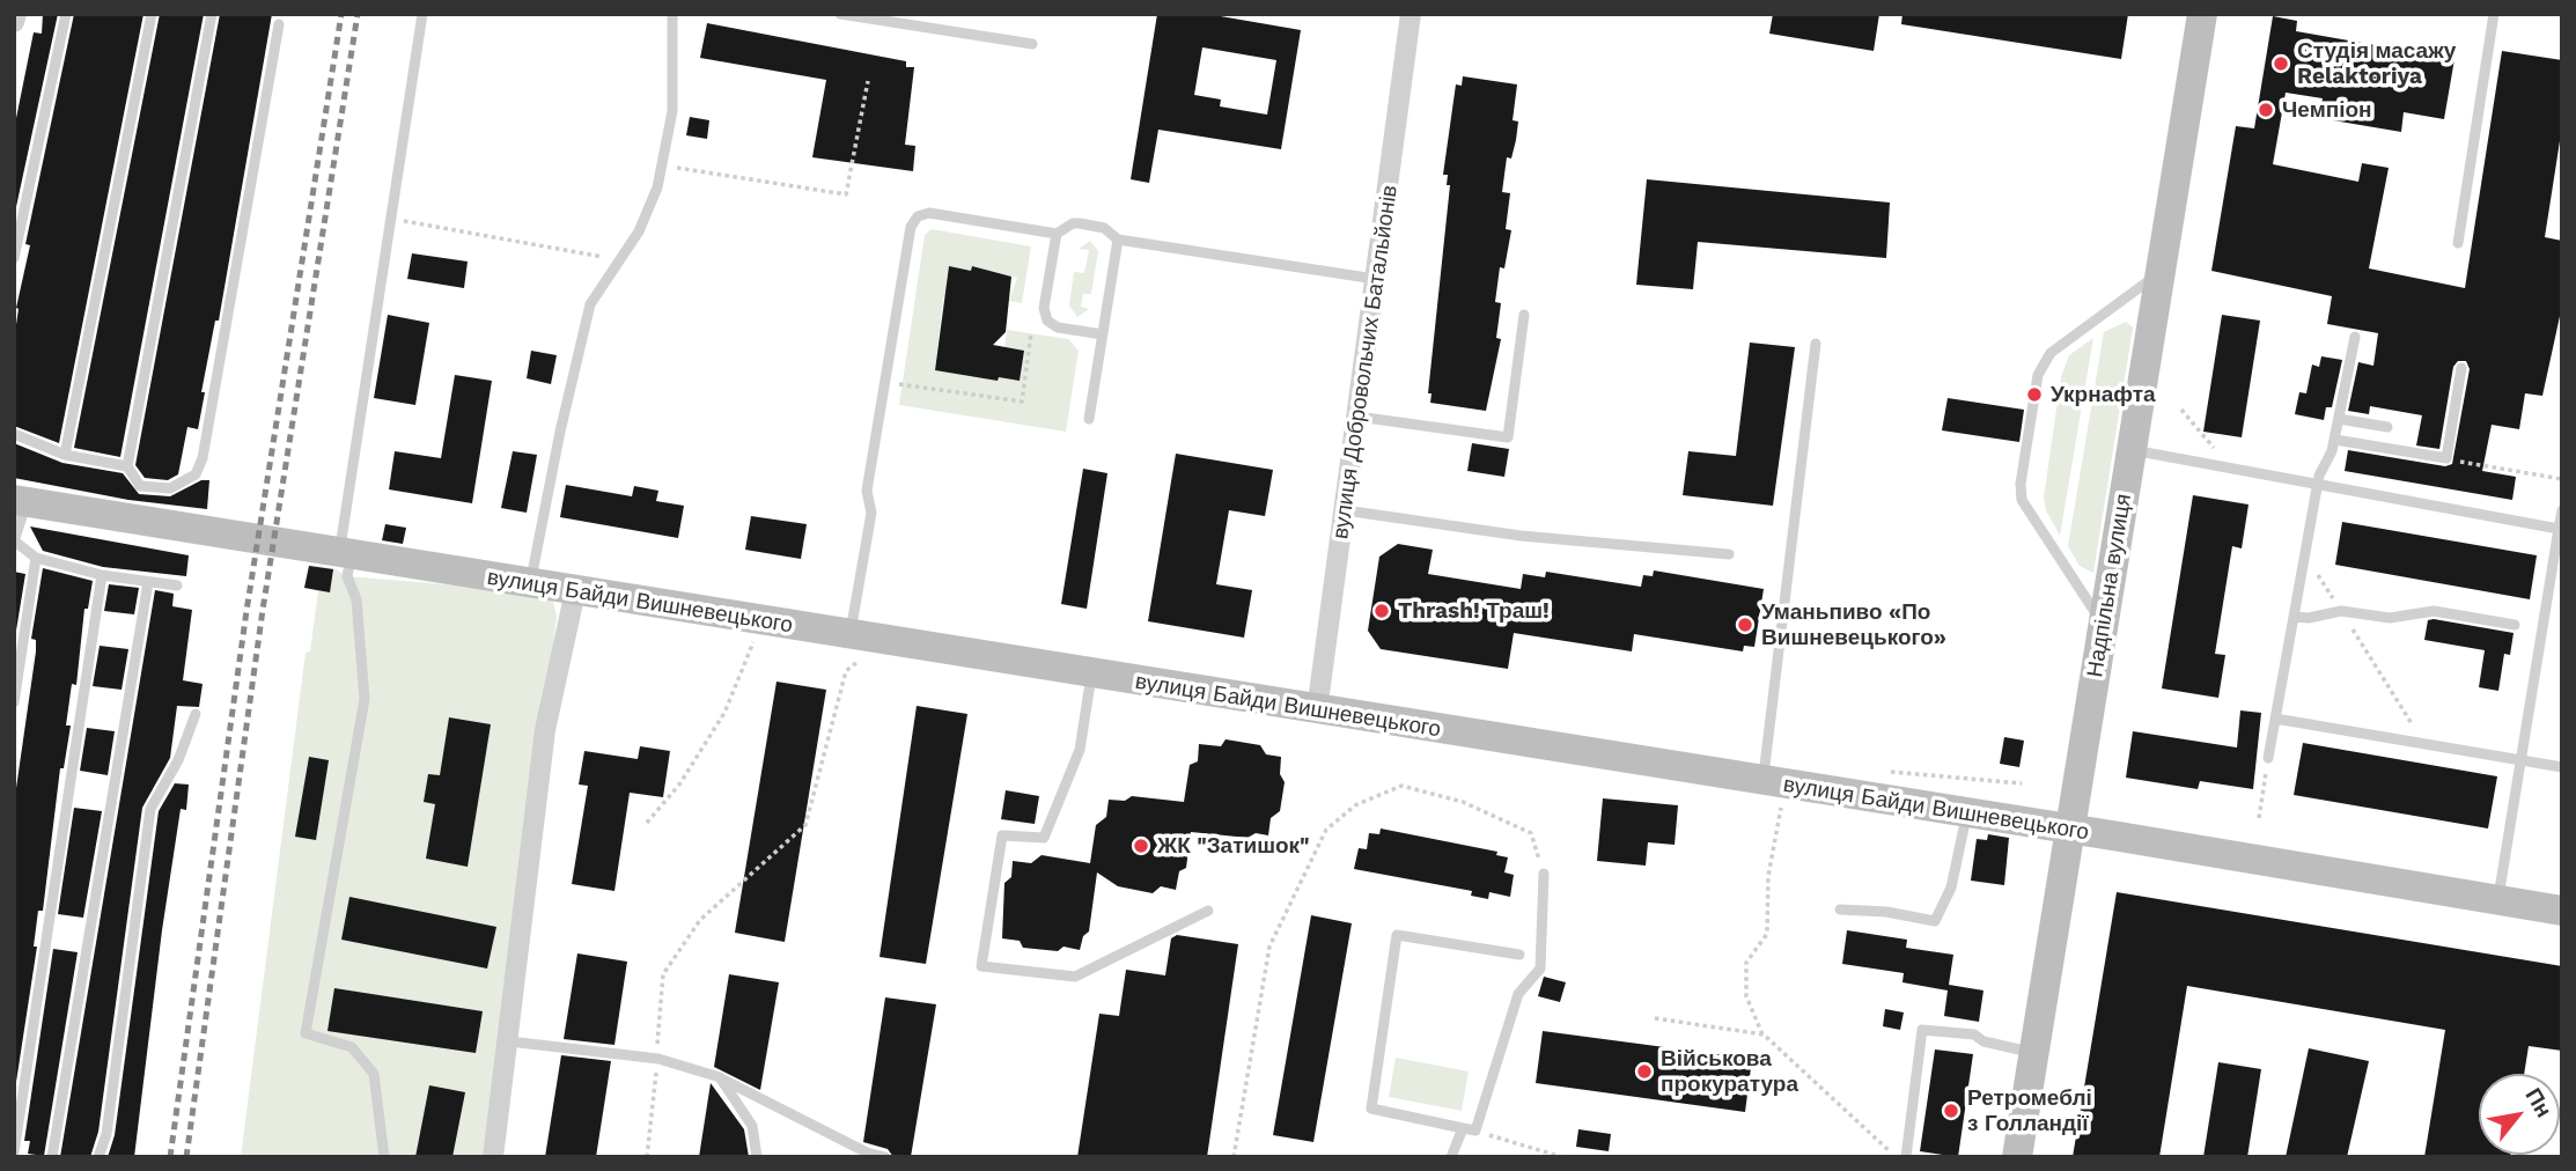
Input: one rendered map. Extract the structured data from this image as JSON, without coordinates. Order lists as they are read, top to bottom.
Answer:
{
  "streets": {
    "street": ["вулиця Добровольчих Батальйонів", "Надпільна вулиця", "вулиця Байди Вишневецького"]
  },
  "crossings": [
    ["вулиця Добровольчих Батальйонів", "вулиця Байди Вишневецького"],
    ["Надпільна вулиця", "вулиця Байди Вишневецького"]
  ],
  "places": [
    "Студія масажу Relaktoriya",
    "Чемпіон",
    "Укрнафта",
    "Thrash! Траш!",
    "Уманьпиво «По Вишневецького»",
    "ЖК \"Затишок\"",
    "Військова прокуратура",
    "Ретромеблі з Голландії"
  ],
  "north": "top right"
}
